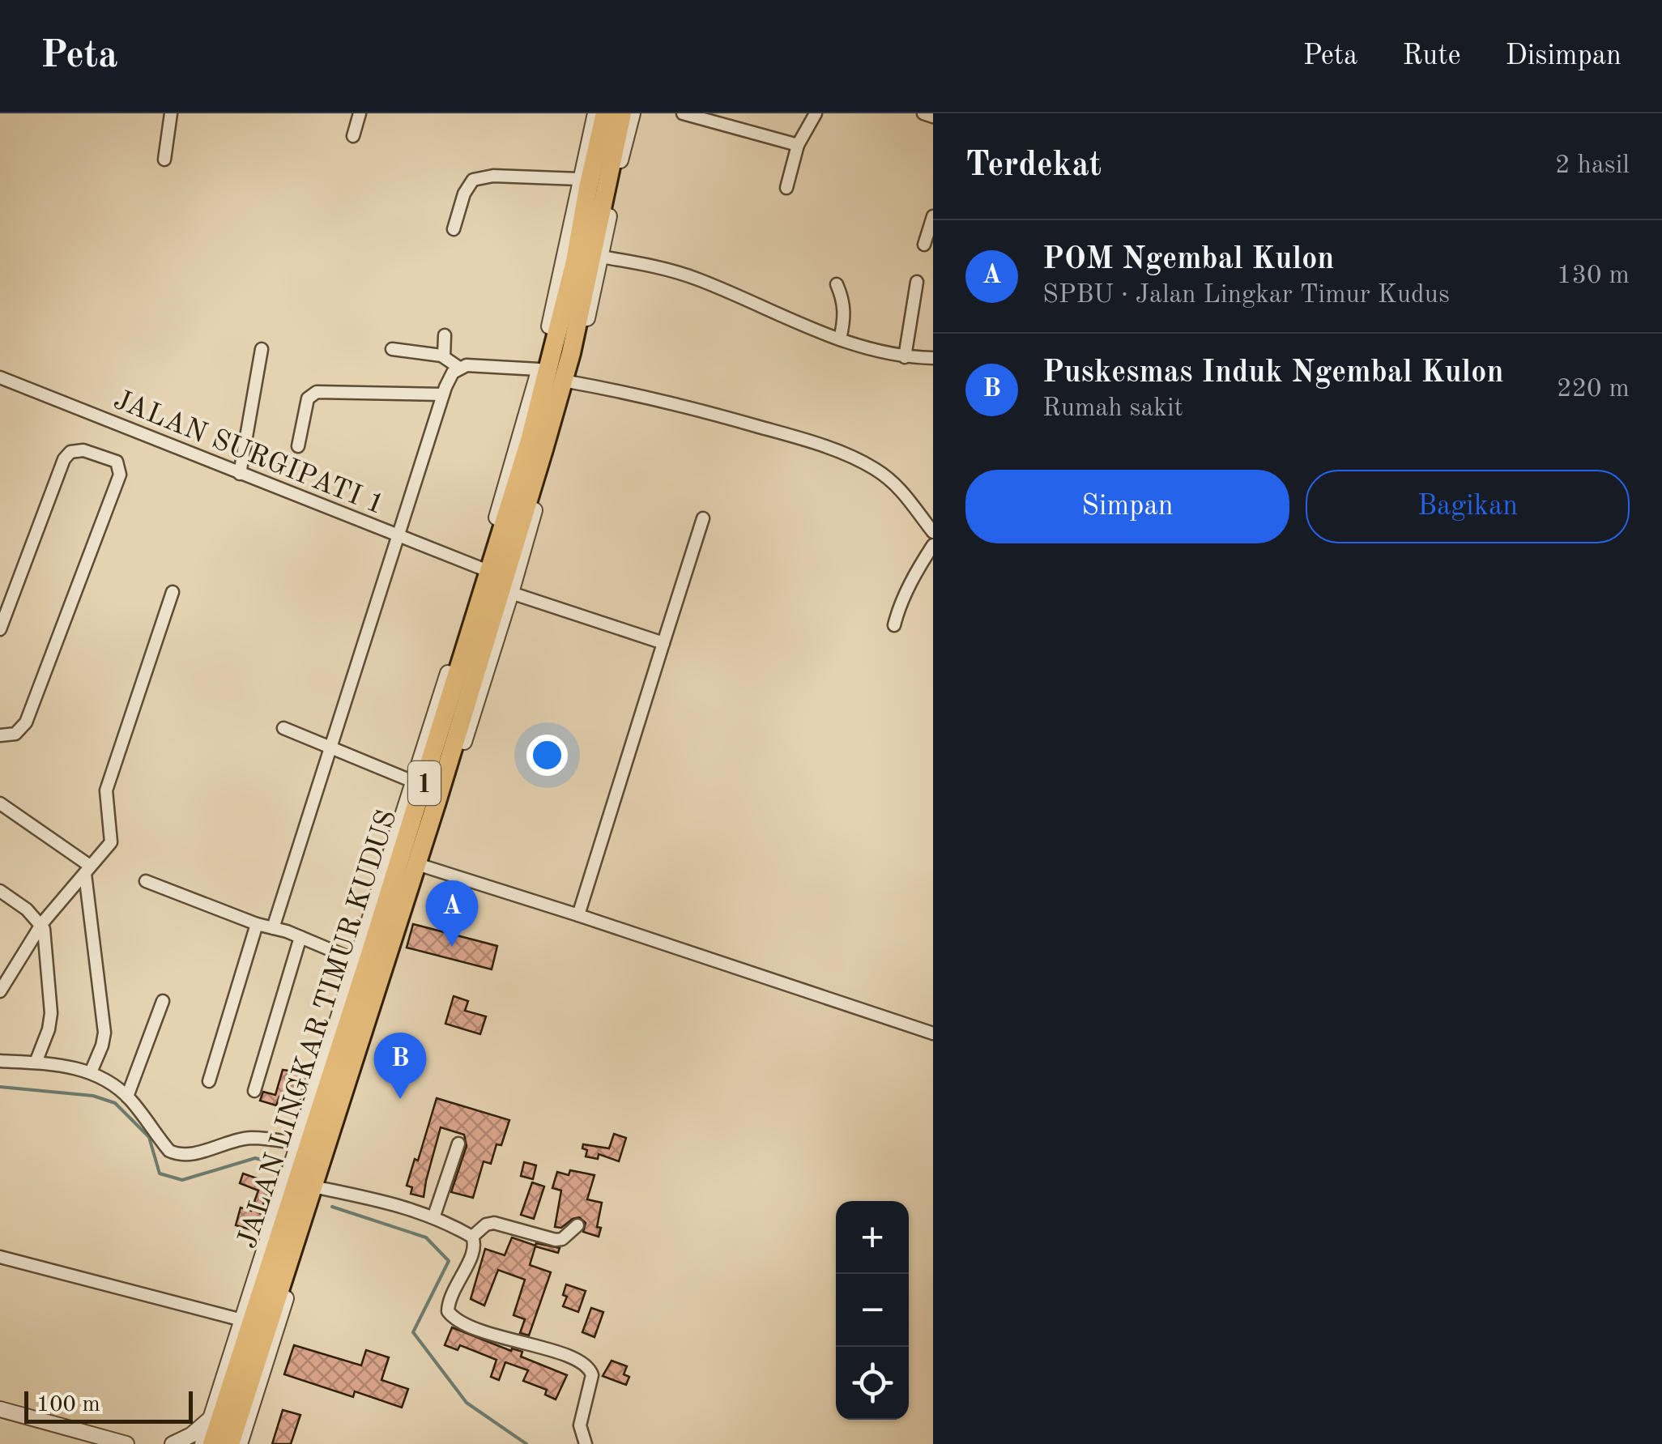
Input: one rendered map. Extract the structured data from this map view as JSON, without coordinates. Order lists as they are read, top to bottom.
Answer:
{
  "streets": {
    "highway": ["1", "JALAN LINGKAR TIMUR KUDUS"],
    "street": ["JALAN SURGIPATI 1"]
  },
  "scale_bar": "100 m",
  "page": {
    "header": "Peta",
    "nav": ["Peta", "Rute", "Disimpan"],
    "heading": ["Terdekat", "2 hasil"],
    "list": [
      {
        "mark": "A",
        "name": "POM Ngembal Kulon",
        "note": "SPBU · Jalan Lingkar Timur Kudus",
        "value": "130 m"
      },
      {
        "mark": "B",
        "name": "Puskesmas Induk Ngembal Kulon",
        "note": "Rumah sakit",
        "value": "220 m"
      }
    ],
    "buttons": ["Simpan", "Bagikan"],
    "pins": ["A", "B"],
    "map_buttons": ["+", "−"],
    "scale": "100 m"
  }
}
